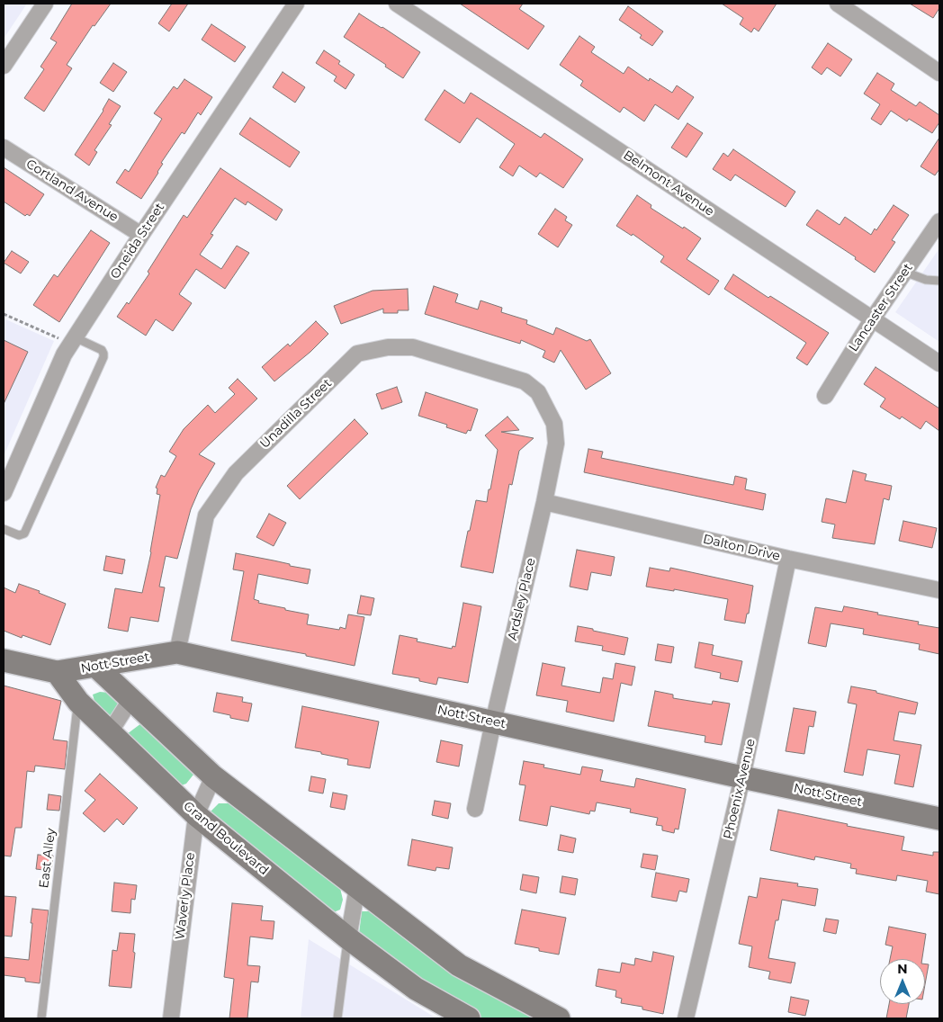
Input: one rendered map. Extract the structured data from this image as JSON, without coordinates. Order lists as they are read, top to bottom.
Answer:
{
  "streets": {
    "street": [
      "Belmont Avenue",
      "Cortland Avenue",
      "Oneida Street",
      "Lancaster Street",
      "Unadilla Street",
      "Dalton Drive",
      "Ardsley Place",
      "Nott Street",
      "Phoenix Avenue",
      "Grand Boulevard",
      "Waverly Place"
    ],
    "lane": ["East Alley"]
  },
  "crossings": [
    ["Belmont Avenue", "Lancaster Street"],
    ["Cortland Avenue", "Oneida Street"],
    ["Unadilla Street", "Ardsley Place"],
    ["Unadilla Street", "Nott Street"],
    ["Dalton Drive", "Ardsley Place"],
    ["Dalton Drive", "Phoenix Avenue"],
    ["Ardsley Place", "Nott Street"],
    ["Nott Street", "Phoenix Avenue"],
    ["Nott Street", "Grand Boulevard"],
    ["Grand Boulevard", "East Alley"],
    ["Grand Boulevard", "Waverly Place"]
  ],
  "north": "top"
}
